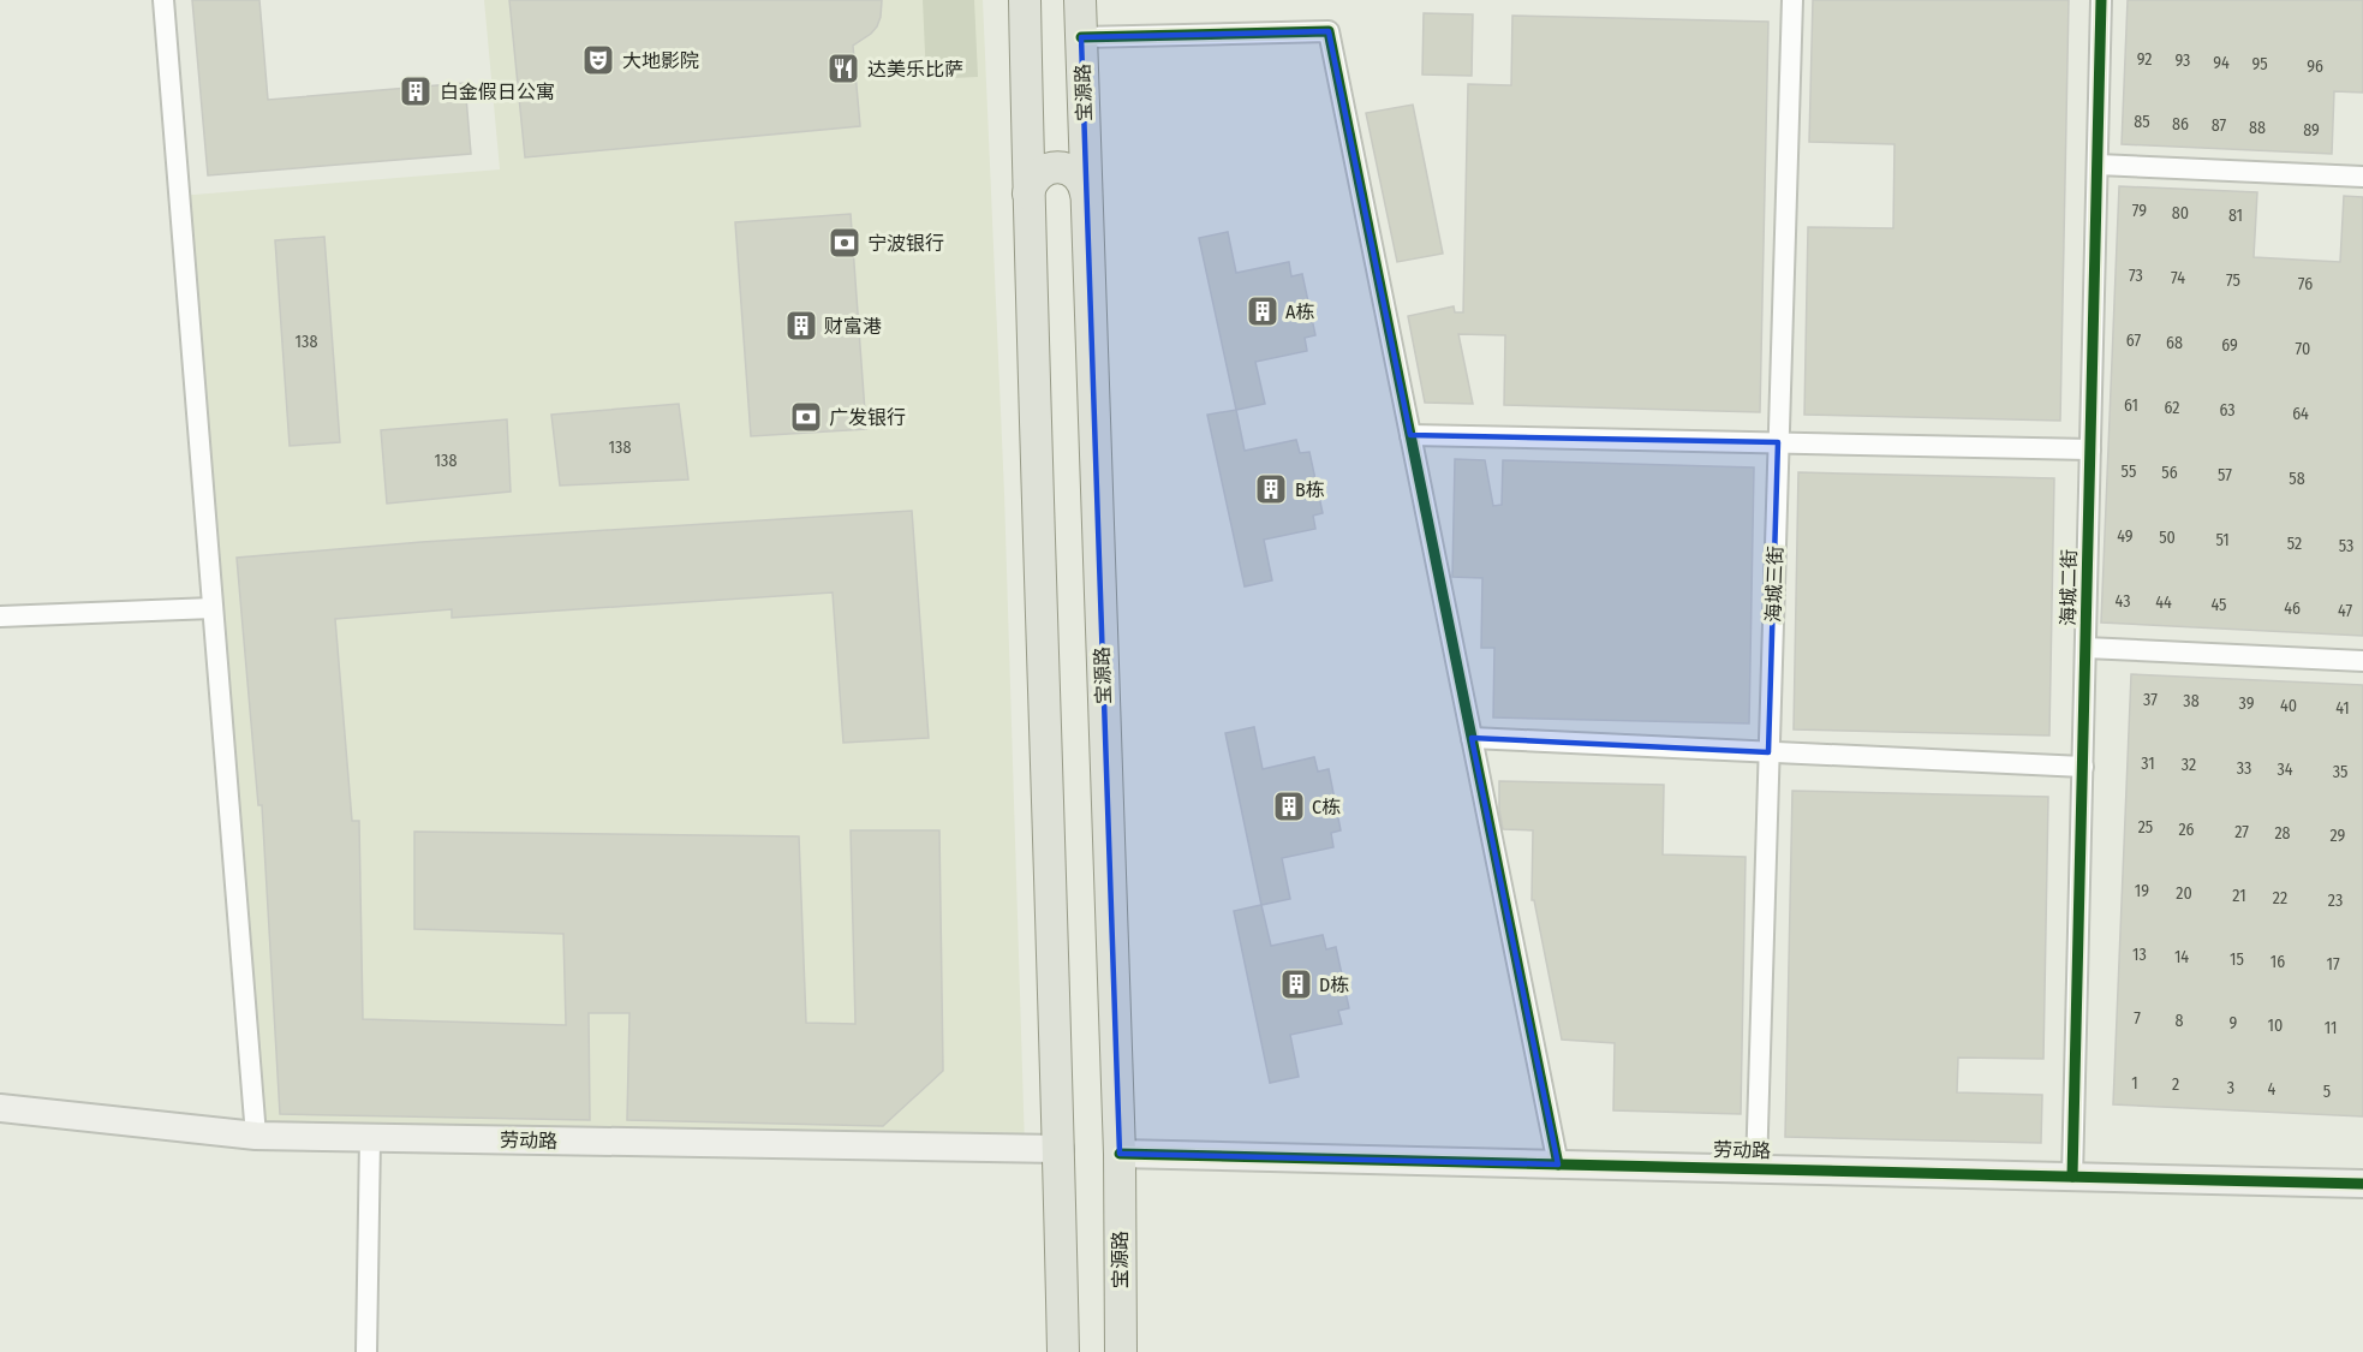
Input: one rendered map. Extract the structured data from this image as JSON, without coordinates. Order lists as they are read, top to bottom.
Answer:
{
  "streets": {
    "main road": ["宝源路"],
    "street": ["海城三街", "海城二街", "劳动路"]
  },
  "crossings": [
    ["宝源路", "劳动路"],
    ["海城三街", "劳动路"],
    ["海城二街", "劳动路"]
  ],
  "places": {
    "theatre": ["大地影院"],
    "restaurant": ["达美乐比萨"],
    "building": [
      "白金假日公寓",
      "A栋",
      "财富港",
      "B栋",
      "C栋",
      "D栋"
    ],
    "bank": ["宁波银行", "广发银行"]
  },
  "house_numbers": [
    "92",
    "93",
    "94",
    "95",
    "96",
    "85",
    "86",
    "87",
    "88",
    "89",
    "79",
    "80",
    "81",
    "73",
    "74",
    "75",
    "76",
    "67",
    "138",
    "68",
    "69",
    "70",
    "61",
    "62",
    "63",
    "64",
    "138",
    "138",
    "55",
    "56",
    "57",
    "58",
    "49",
    "50",
    "51",
    "52",
    "53",
    "43",
    "44",
    "45",
    "46",
    "47",
    "37",
    "38",
    "39",
    "40",
    "41",
    "31",
    "32",
    "33",
    "34",
    "35",
    "25",
    "26",
    "27",
    "28",
    "29",
    "19",
    "20",
    "21",
    "22",
    "23",
    "13",
    "14",
    "15",
    "16",
    "17",
    "7",
    "8",
    "9",
    "10",
    "11",
    "1",
    "2",
    "3",
    "4",
    "5"
  ]
}
